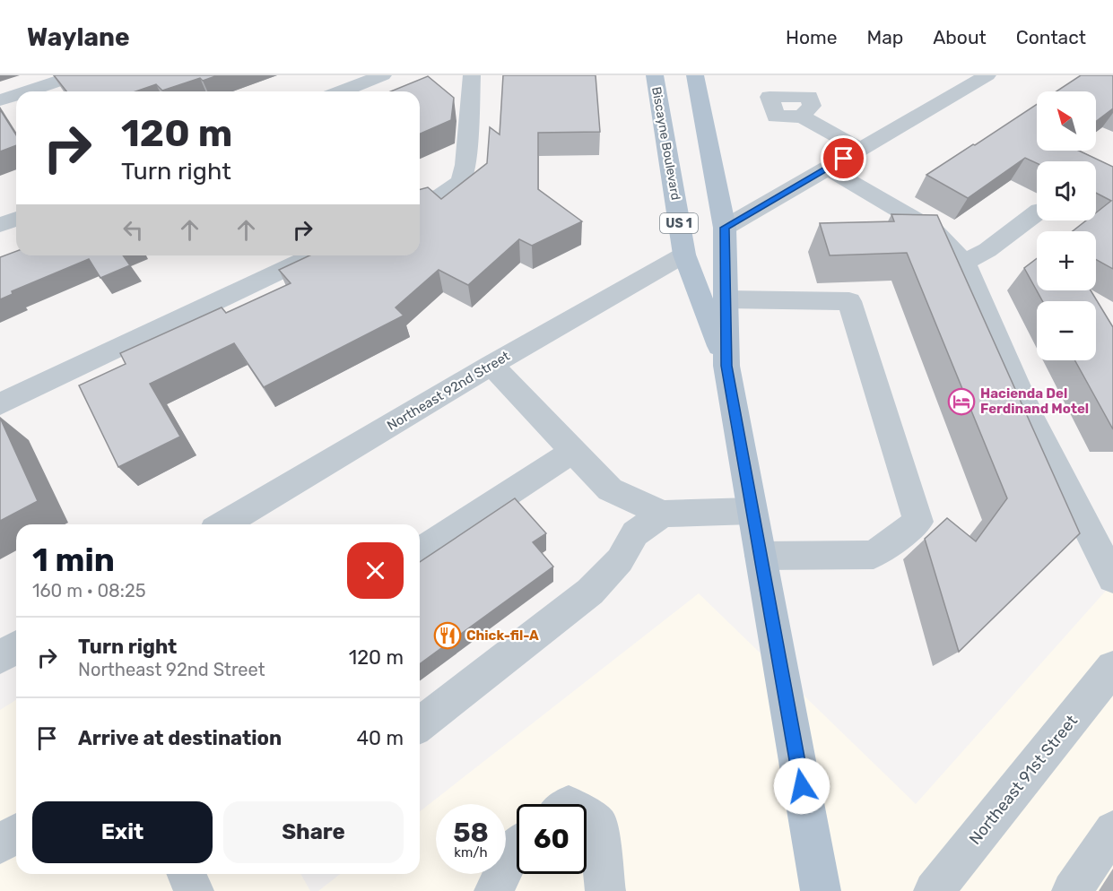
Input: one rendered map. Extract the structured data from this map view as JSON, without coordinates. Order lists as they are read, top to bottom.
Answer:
{
  "streets": {
    "main road": ["Biscayne Boulevard", "US 1"],
    "street": ["Northeast 92nd Street", "Northeast 91st Street"]
  },
  "crossings": [
    ["Biscayne Boulevard", "Northeast 92nd Street"]
  ],
  "places": {
    "hotel": ["Hacienda Del Ferdinand Motel"],
    "restaurant": ["Chick-fil-A"]
  },
  "north": "top left",
  "page": {
    "header": "Waylane",
    "nav": [
      "Home",
      "Map",
      "About",
      "Contact"
    ],
    "map_buttons": ["+", "−"],
    "turn": ["120 m", "Turn right"],
    "heading": ["1 min", "160 m · 08:25"],
    "list": [
      {
        "name": "Turn right",
        "note": "Northeast 92nd Street",
        "value": "120 m"
      },
      {
        "name": "Arrive at destination",
        "value": "40 m"
      }
    ],
    "buttons": ["Exit", "Share"],
    "speed": "58 km/h",
    "limit": "60"
  }
}
